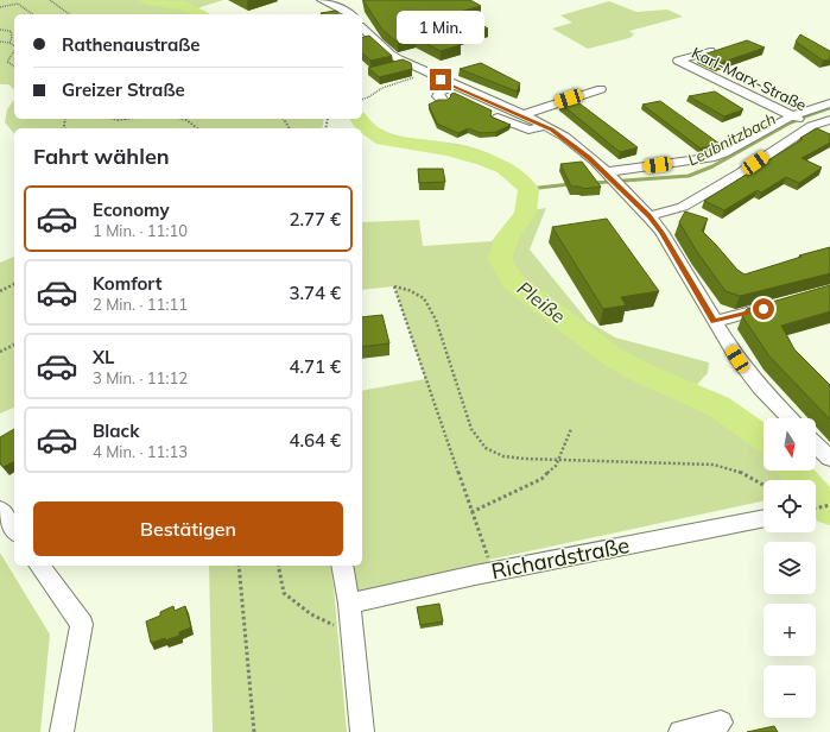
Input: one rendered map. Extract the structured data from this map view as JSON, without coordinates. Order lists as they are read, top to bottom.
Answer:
{
  "streets": {
    "street": ["Karl-Marx-Straße", "Richardstraße"]
  },
  "water": ["Leubnitzbach", "Pleiße"],
  "north": "bottom",
  "page": {
    "bubble": "1 Min.",
    "banner": ["Rathenaustraße", "Greizer Straße"],
    "heading": "Fahrt wählen",
    "list": [
      {
        "name": "Economy",
        "note": "1 Min. · 11:10",
        "value": "2.77 €"
      },
      {
        "name": "Komfort",
        "note": "2 Min. · 11:11",
        "value": "3.74 €"
      },
      {
        "name": "XL",
        "note": "3 Min. · 11:12",
        "value": "4.71 €"
      },
      {
        "name": "Black",
        "note": "4 Min. · 11:13",
        "value": "4.64 €"
      }
    ],
    "map_buttons": ["+", "−"],
    "buttons": "Bestätigen"
  }
}
